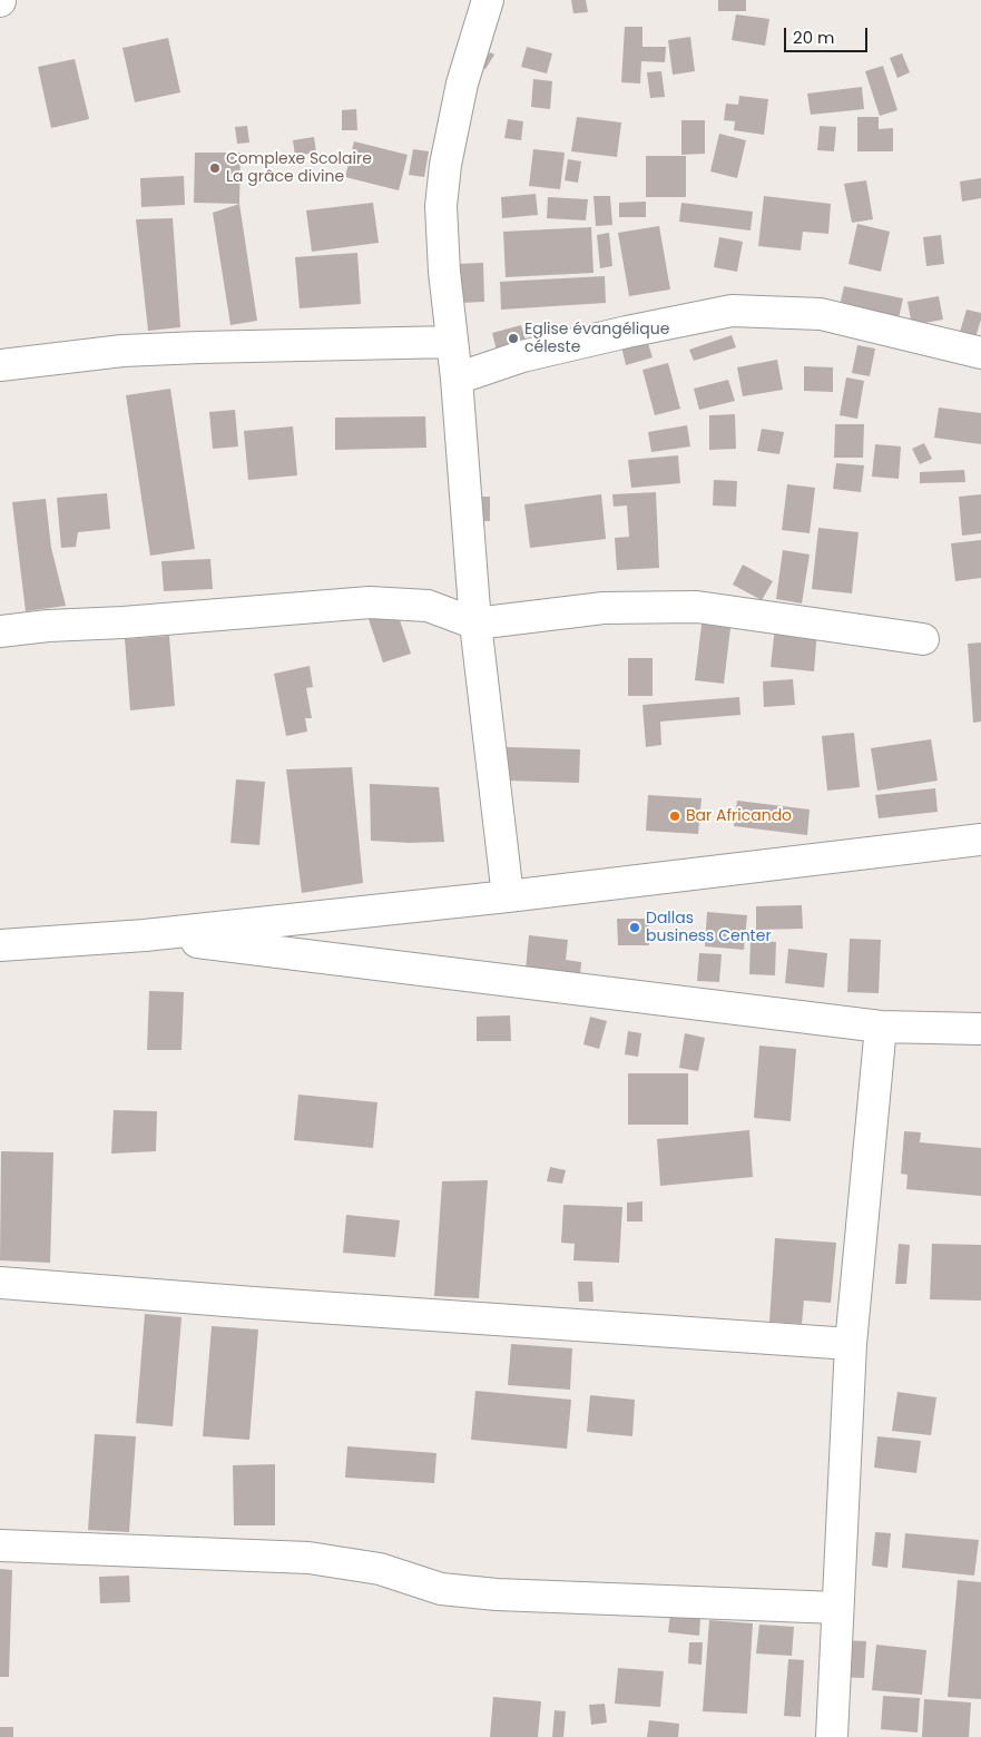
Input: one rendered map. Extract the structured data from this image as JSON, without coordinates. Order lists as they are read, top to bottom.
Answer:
{
  "places": [
    "Complexe Scolaire La grâce divine",
    "Eglise évangélique céleste",
    "Bar Africando",
    "Dallas business Center"
  ],
  "scale_bar": "20 m"
}
